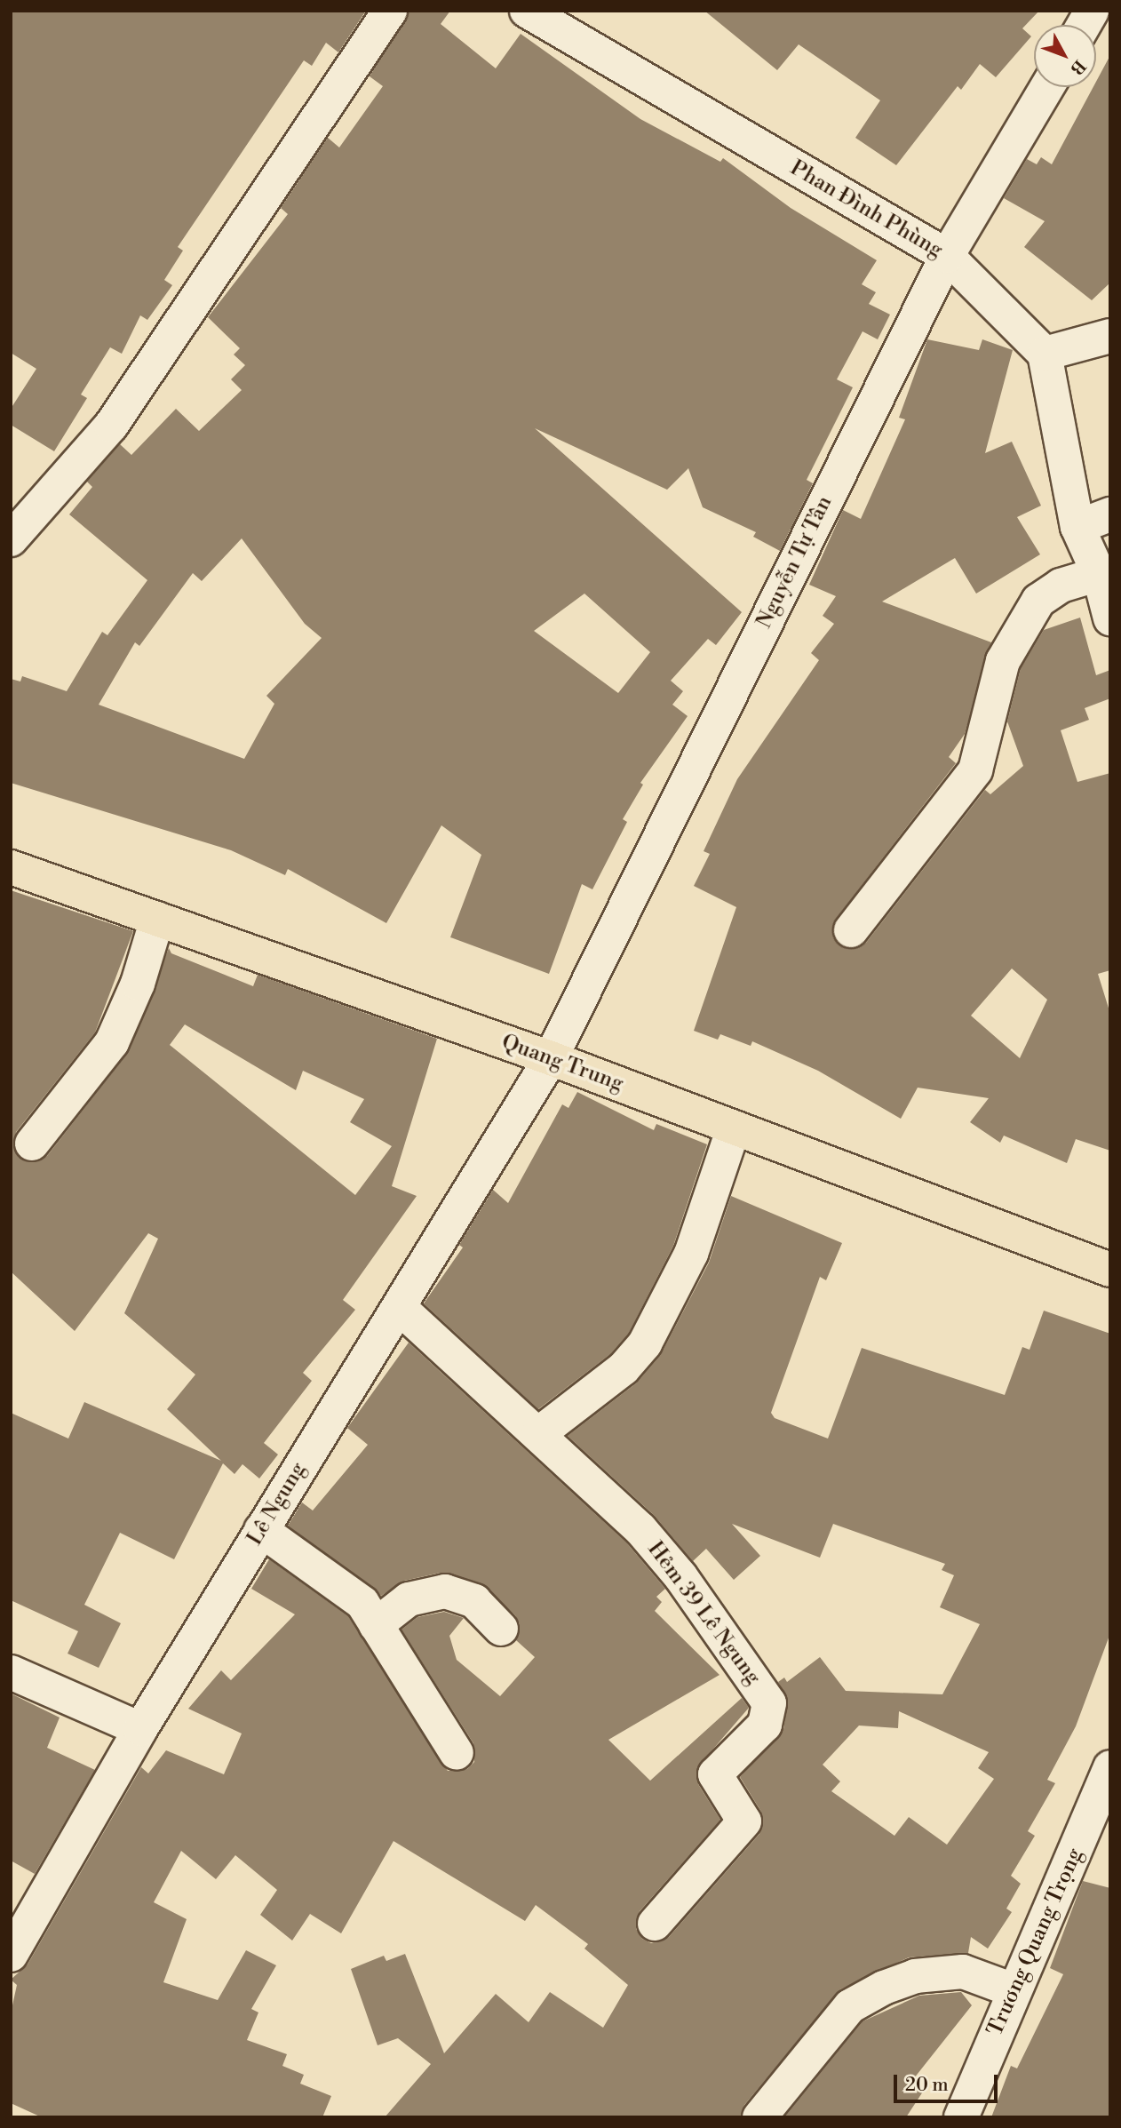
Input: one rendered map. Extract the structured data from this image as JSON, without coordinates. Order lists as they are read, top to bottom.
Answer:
{
  "streets": {
    "main road": ["Quang Trung"],
    "street": [
      "Phan Đình Phùng",
      "Nguyễn Tự Tân",
      "Lê Ngung",
      "Hẻm 39 Lê Ngung",
      "Trương Quang Trọng"
    ]
  },
  "crossings": [
    ["Phan Đình Phùng", "Nguyễn Tự Tân"],
    ["Nguyễn Tự Tân", "Quang Trung"],
    ["Nguyễn Tự Tân", "Lê Ngung"],
    ["Quang Trung", "Lê Ngung"],
    ["Lê Ngung", "Hẻm 39 Lê Ngung"]
  ],
  "scale_bar": "20 m",
  "north": "bottom right"
}
